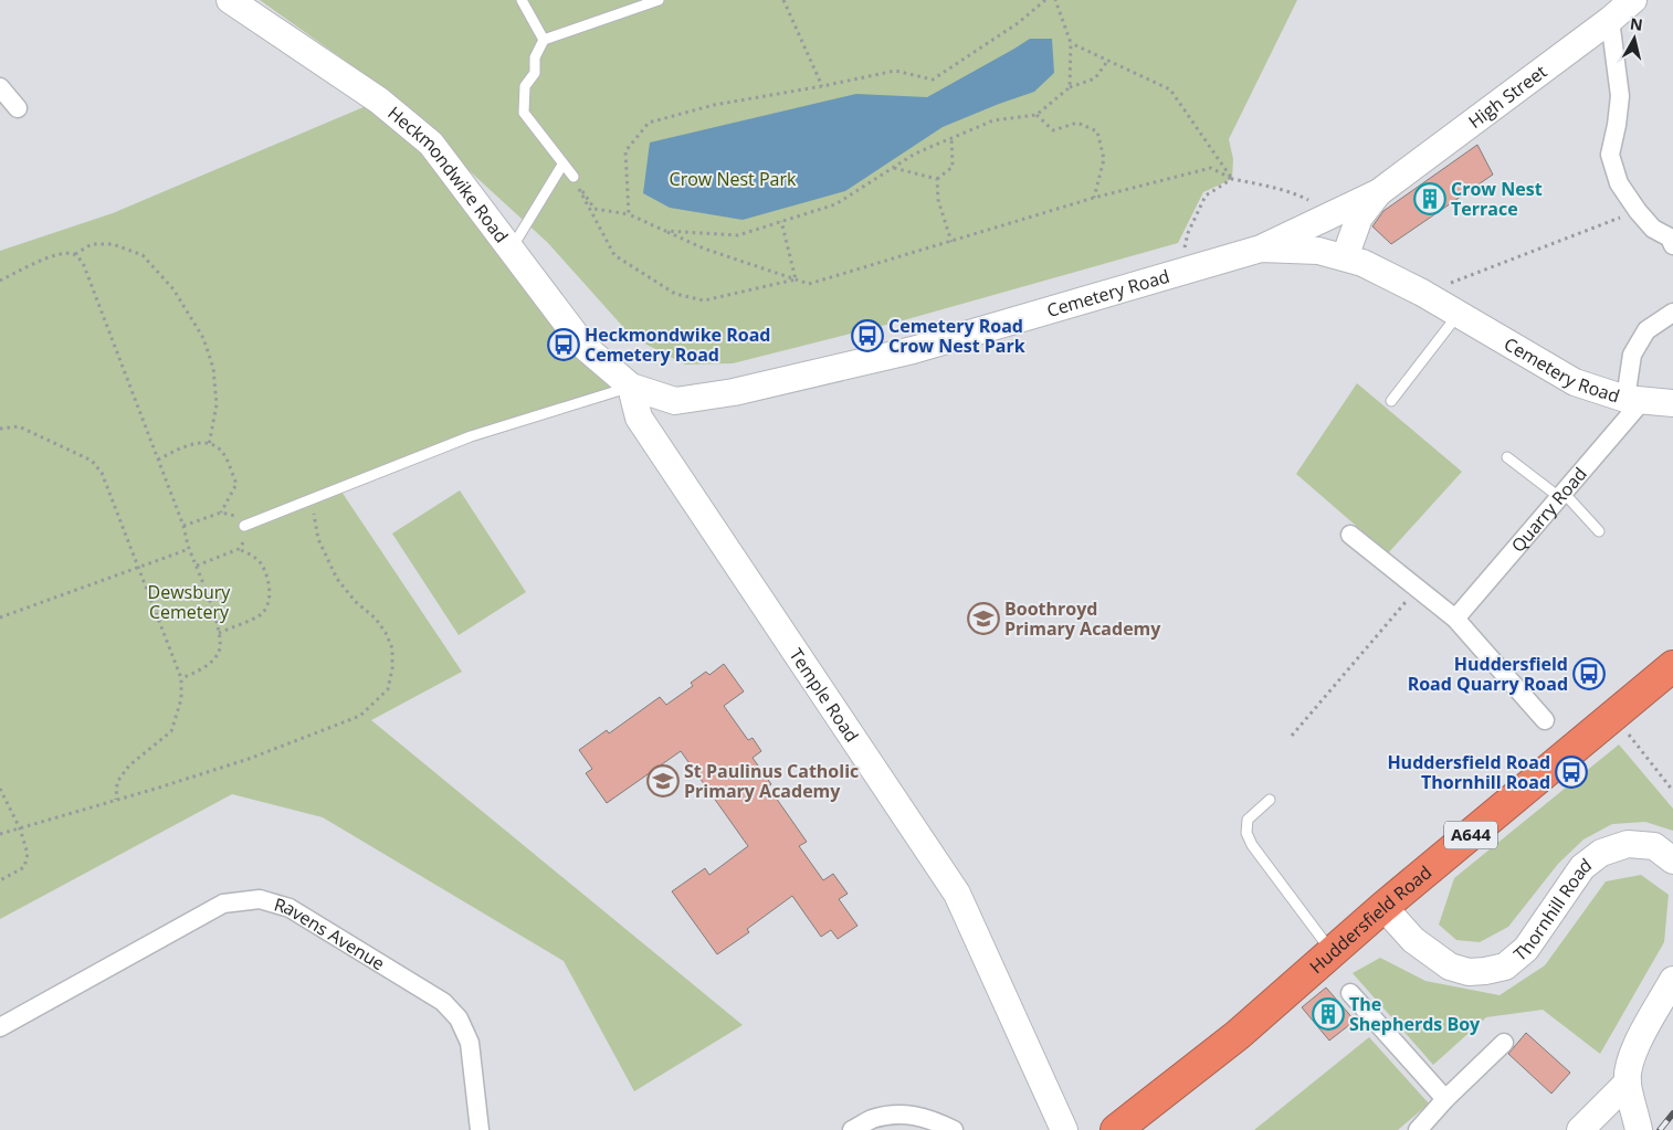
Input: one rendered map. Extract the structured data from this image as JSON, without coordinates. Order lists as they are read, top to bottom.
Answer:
{
  "streets": {
    "highway": ["A644", "Huddersfield Road"],
    "main road": [
      "High Street",
      "Heckmondwike Road",
      "Cemetery Road",
      "Temple Road",
      "Thornhill Road"
    ],
    "street": ["Quarry Road", "Ravens Avenue"]
  },
  "crossings": [
    ["High Street", "Cemetery Road"],
    ["Heckmondwike Road", "Cemetery Road"],
    ["Heckmondwike Road", "Temple Road"],
    ["Cemetery Road", "Quarry Road"],
    ["Cemetery Road", "Temple Road"],
    ["Thornhill Road", "Huddersfield Road"]
  ],
  "parks": ["Crow Nest Park", "Dewsbury Cemetery"],
  "places": {
    "building": ["Crow Nest Terrace", "The Shepherds Boy"],
    "bus stop": [
      "Cemetery Road Crow Nest Park",
      "Heckmondwike Road Cemetery Road",
      "Huddersfield Road Quarry Road",
      "Huddersfield Road Thornhill Road"
    ],
    "school or university": ["Boothroyd Primary Academy", "St Paulinus Catholic Primary Academy"]
  },
  "north": "top"
}
